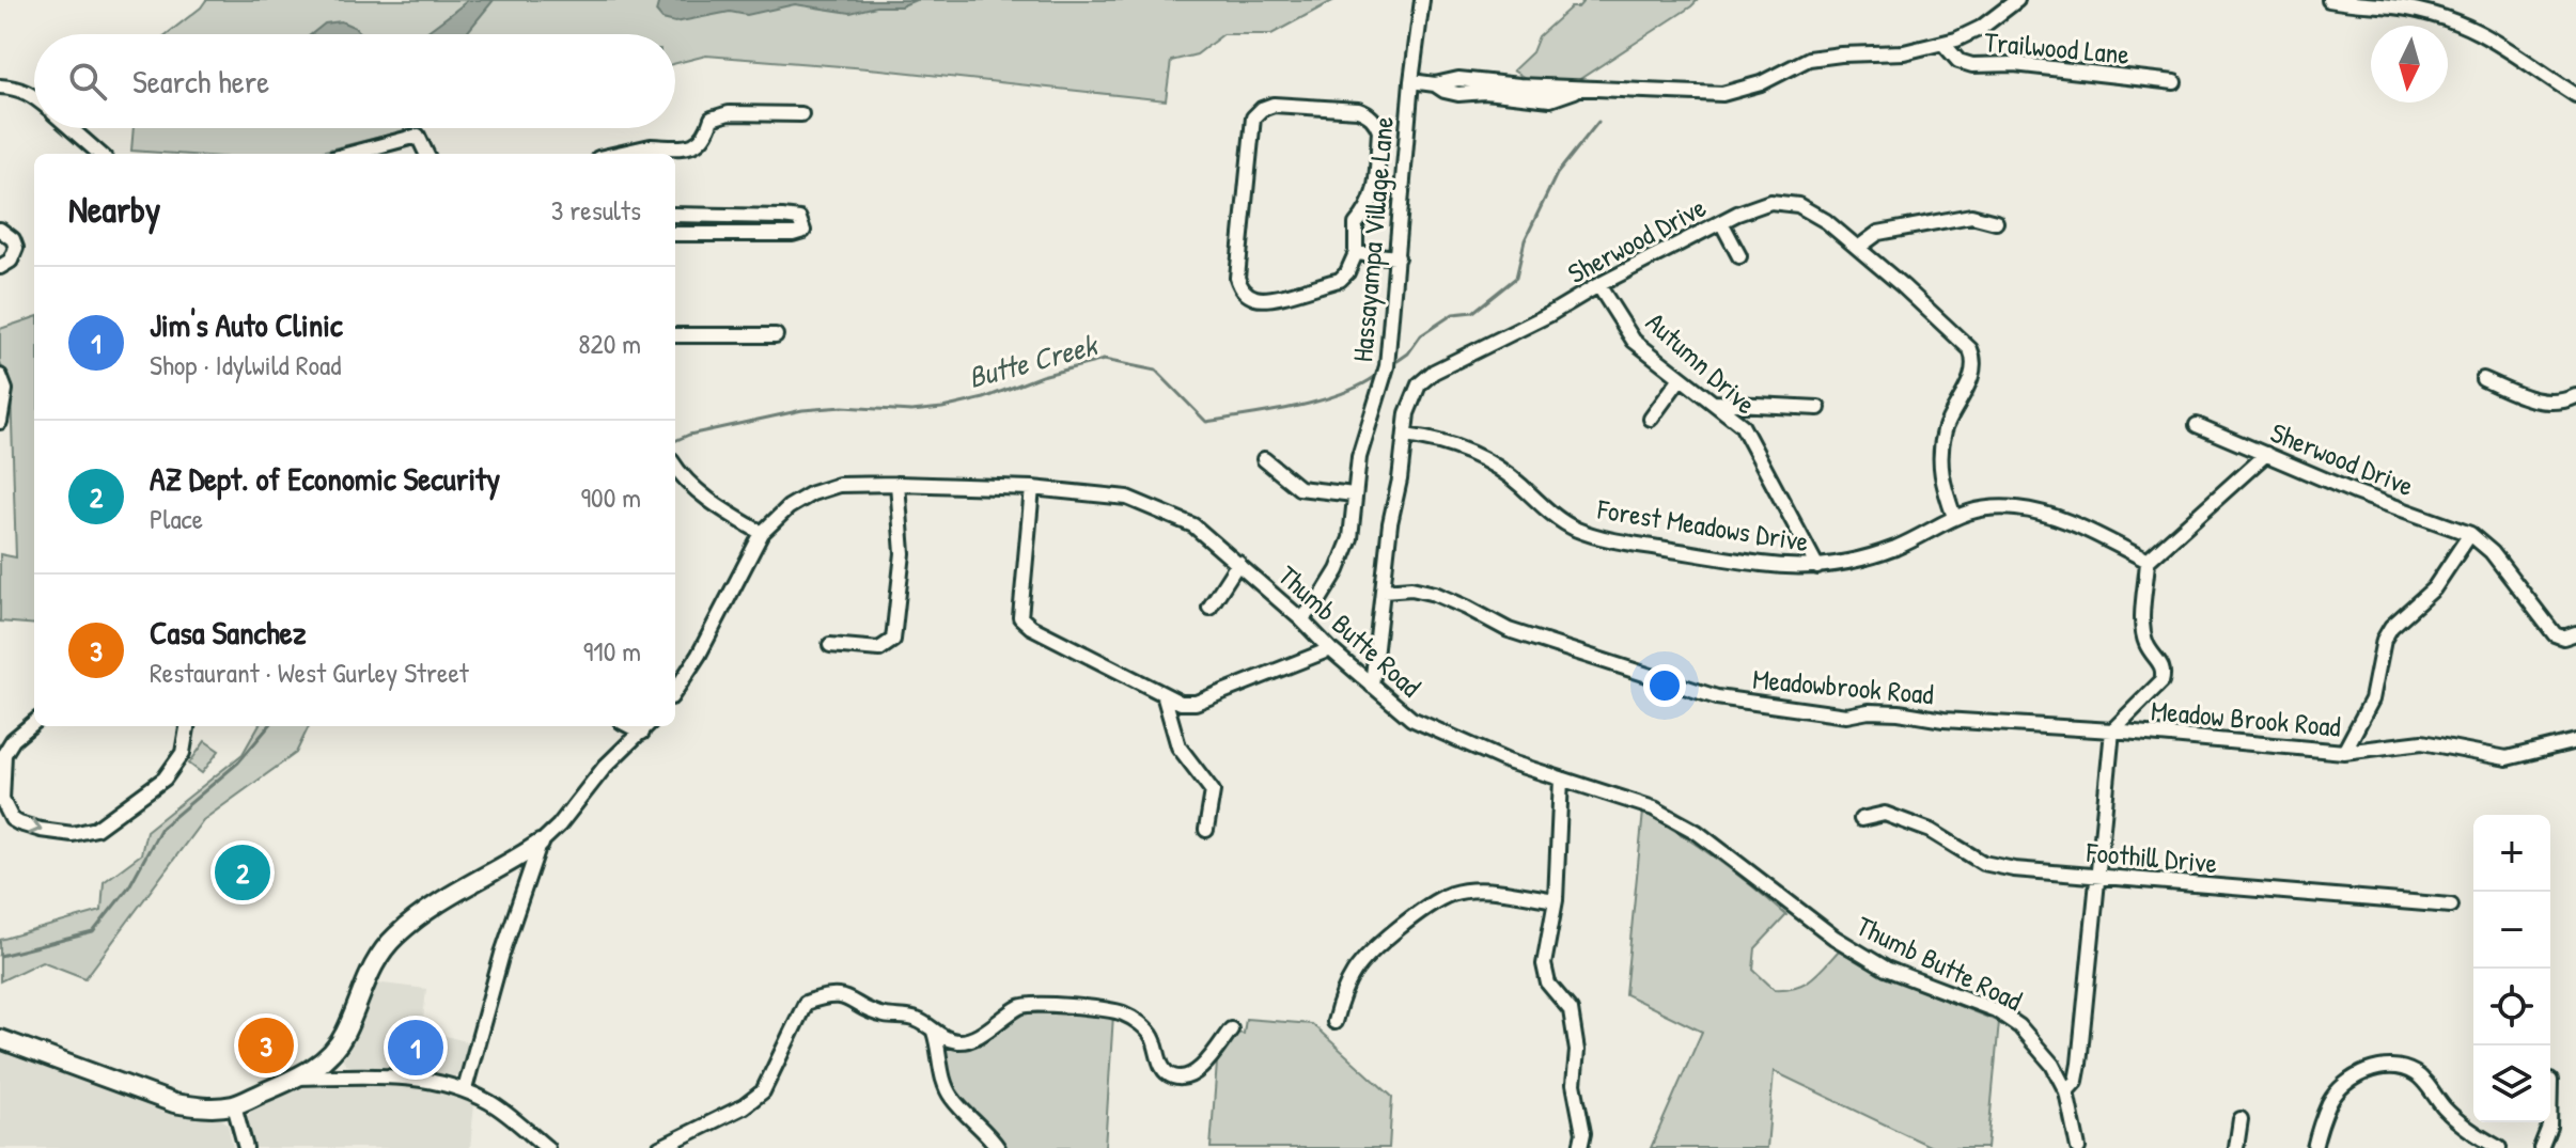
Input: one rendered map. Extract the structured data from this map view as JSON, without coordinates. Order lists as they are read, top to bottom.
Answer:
{
  "streets": {
    "street": [
      "Trailwood Lane",
      "Hassayampa Village Lane",
      "Sherwood Drive",
      "Autumn Drive",
      "Forest Meadows Drive",
      "Thumb Butte Road",
      "Meadowbrook Road",
      "Meadow Brook Road",
      "Foothill Drive"
    ]
  },
  "crossings": [
    ["Hassayampa Village Lane", "Thumb Butte Road"],
    ["Sherwood Drive", "Autumn Drive"],
    ["Sherwood Drive", "Forest Meadows Drive"],
    ["Sherwood Drive", "Thumb Butte Road"],
    ["Sherwood Drive", "Meadowbrook Road"],
    ["Autumn Drive", "Forest Meadows Drive"],
    ["Meadowbrook Road", "Meadow Brook Road"]
  ],
  "water": ["Butte Creek"],
  "north": "bottom",
  "page": {
    "search": "Search here",
    "heading": ["Nearby", "3 results"],
    "list": [
      {
        "mark": "1",
        "name": "Jim's Auto Clinic",
        "note": "Shop · Idylwild Road",
        "value": "820 m"
      },
      {
        "mark": "2",
        "name": "AZ Dept. of Economic Security",
        "note": "Place",
        "value": "900 m"
      },
      {
        "mark": "3",
        "name": "Casa Sanchez",
        "note": "Restaurant · West Gurley Street",
        "value": "910 m"
      }
    ],
    "map_buttons": ["+", "−"],
    "pins": ["2", "3", "1"]
  }
}
